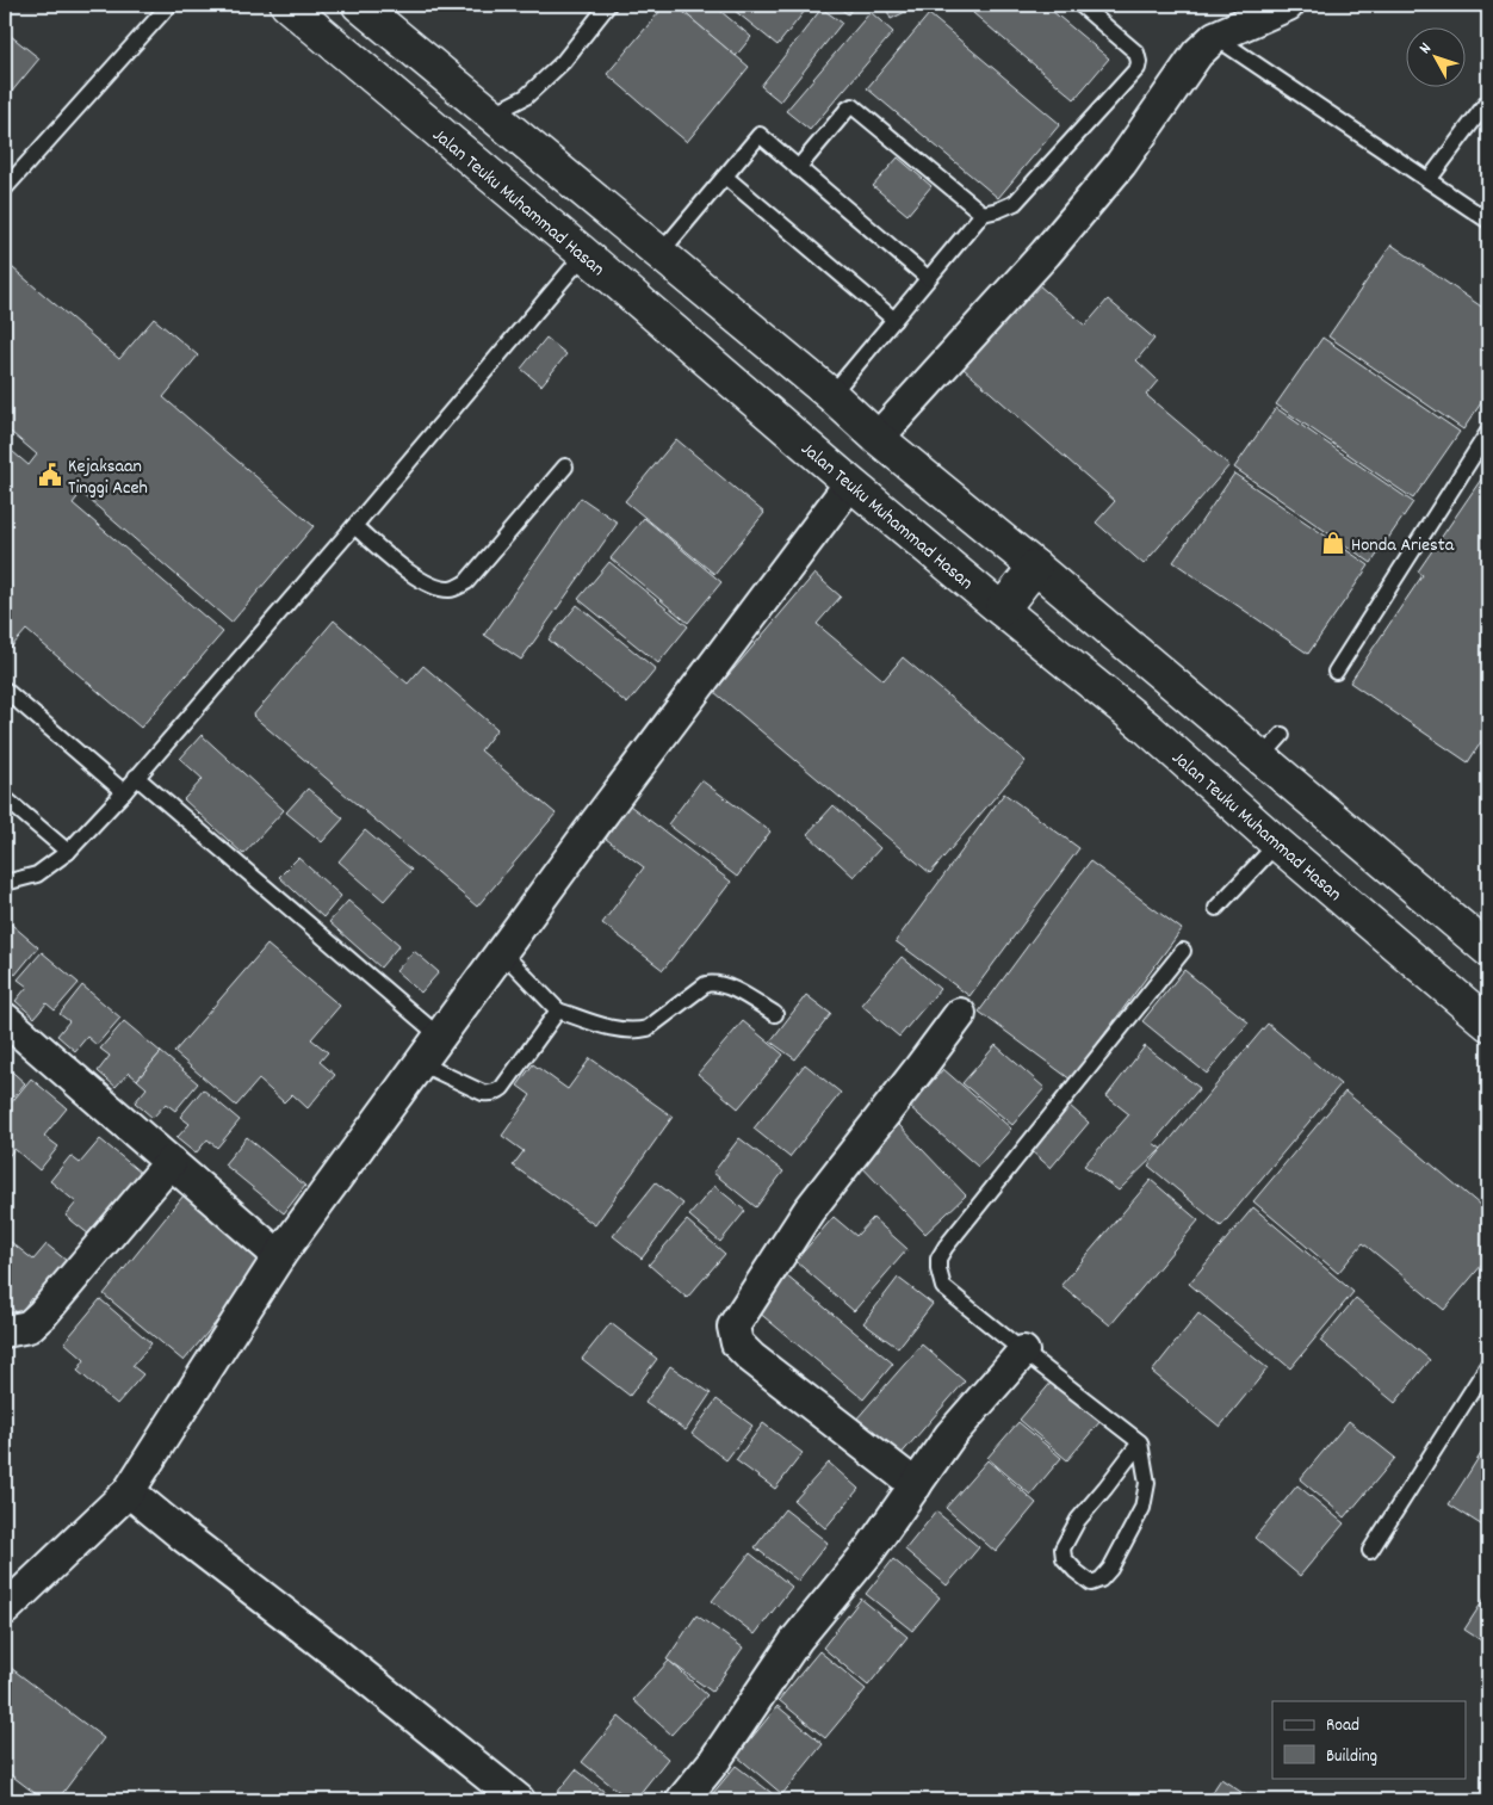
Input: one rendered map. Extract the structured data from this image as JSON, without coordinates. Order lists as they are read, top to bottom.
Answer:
{
  "streets": {
    "highway": ["Jalan Teuku Muhammad Hasan"]
  },
  "places": {
    "public building": ["Kejaksaan Tinggi Aceh"],
    "shop": ["Honda Ariesta"]
  },
  "legend": ["Road", "Building"],
  "north": "top left"
}
